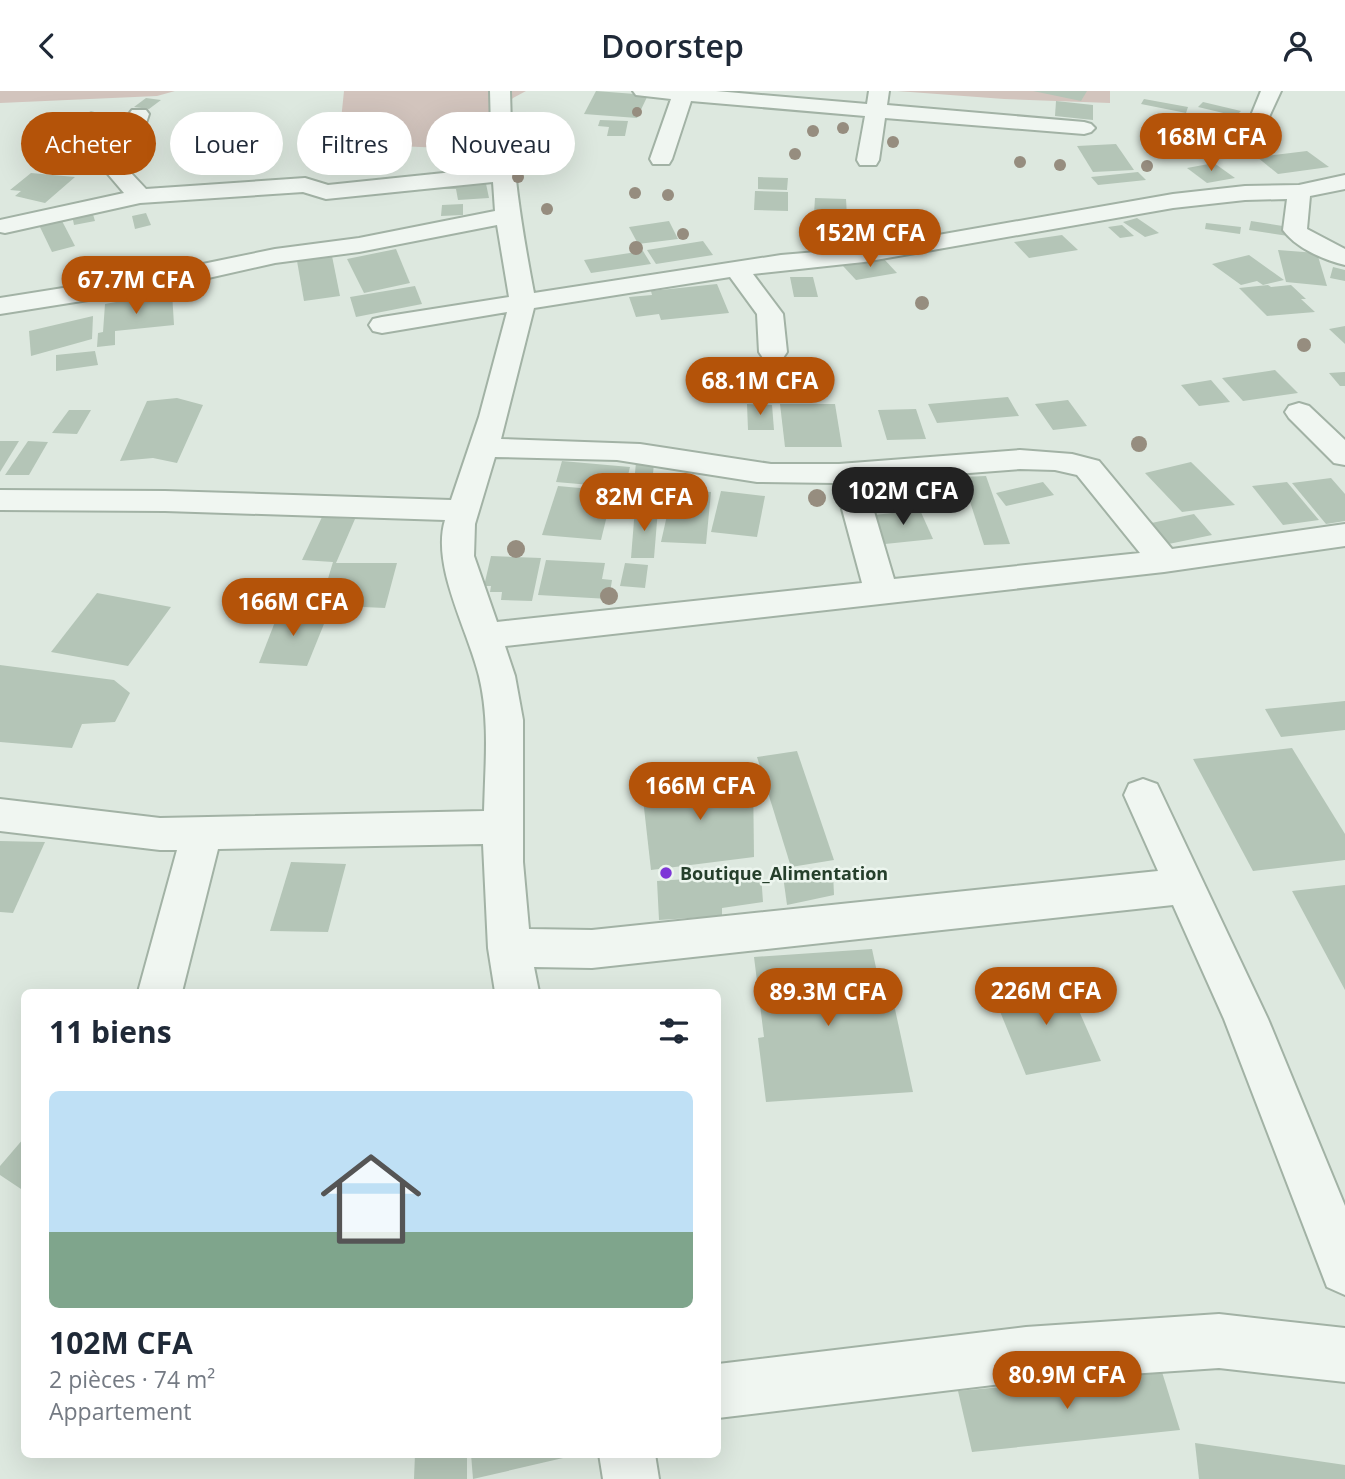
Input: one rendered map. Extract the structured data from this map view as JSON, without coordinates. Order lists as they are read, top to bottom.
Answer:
{
  "places": ["Boutique_Alimentation"],
  "page": {
    "header": "Doorstep",
    "chip": [
      "Acheter",
      "Louer",
      "Filtres",
      "Nouveau"
    ],
    "price": [
      "168M CFA",
      "152M CFA",
      "67.7M CFA",
      "68.1M CFA",
      "102M CFA",
      "82M CFA",
      "166M CFA",
      "166M CFA",
      "226M CFA",
      "89.3M CFA",
      "80.9M CFA"
    ],
    "heading": "11 biens",
    "list": [
      {
        "name": "102M CFA",
        "note": "2 pièces · 74 m² · Appartement"
      }
    ]
  }
}
